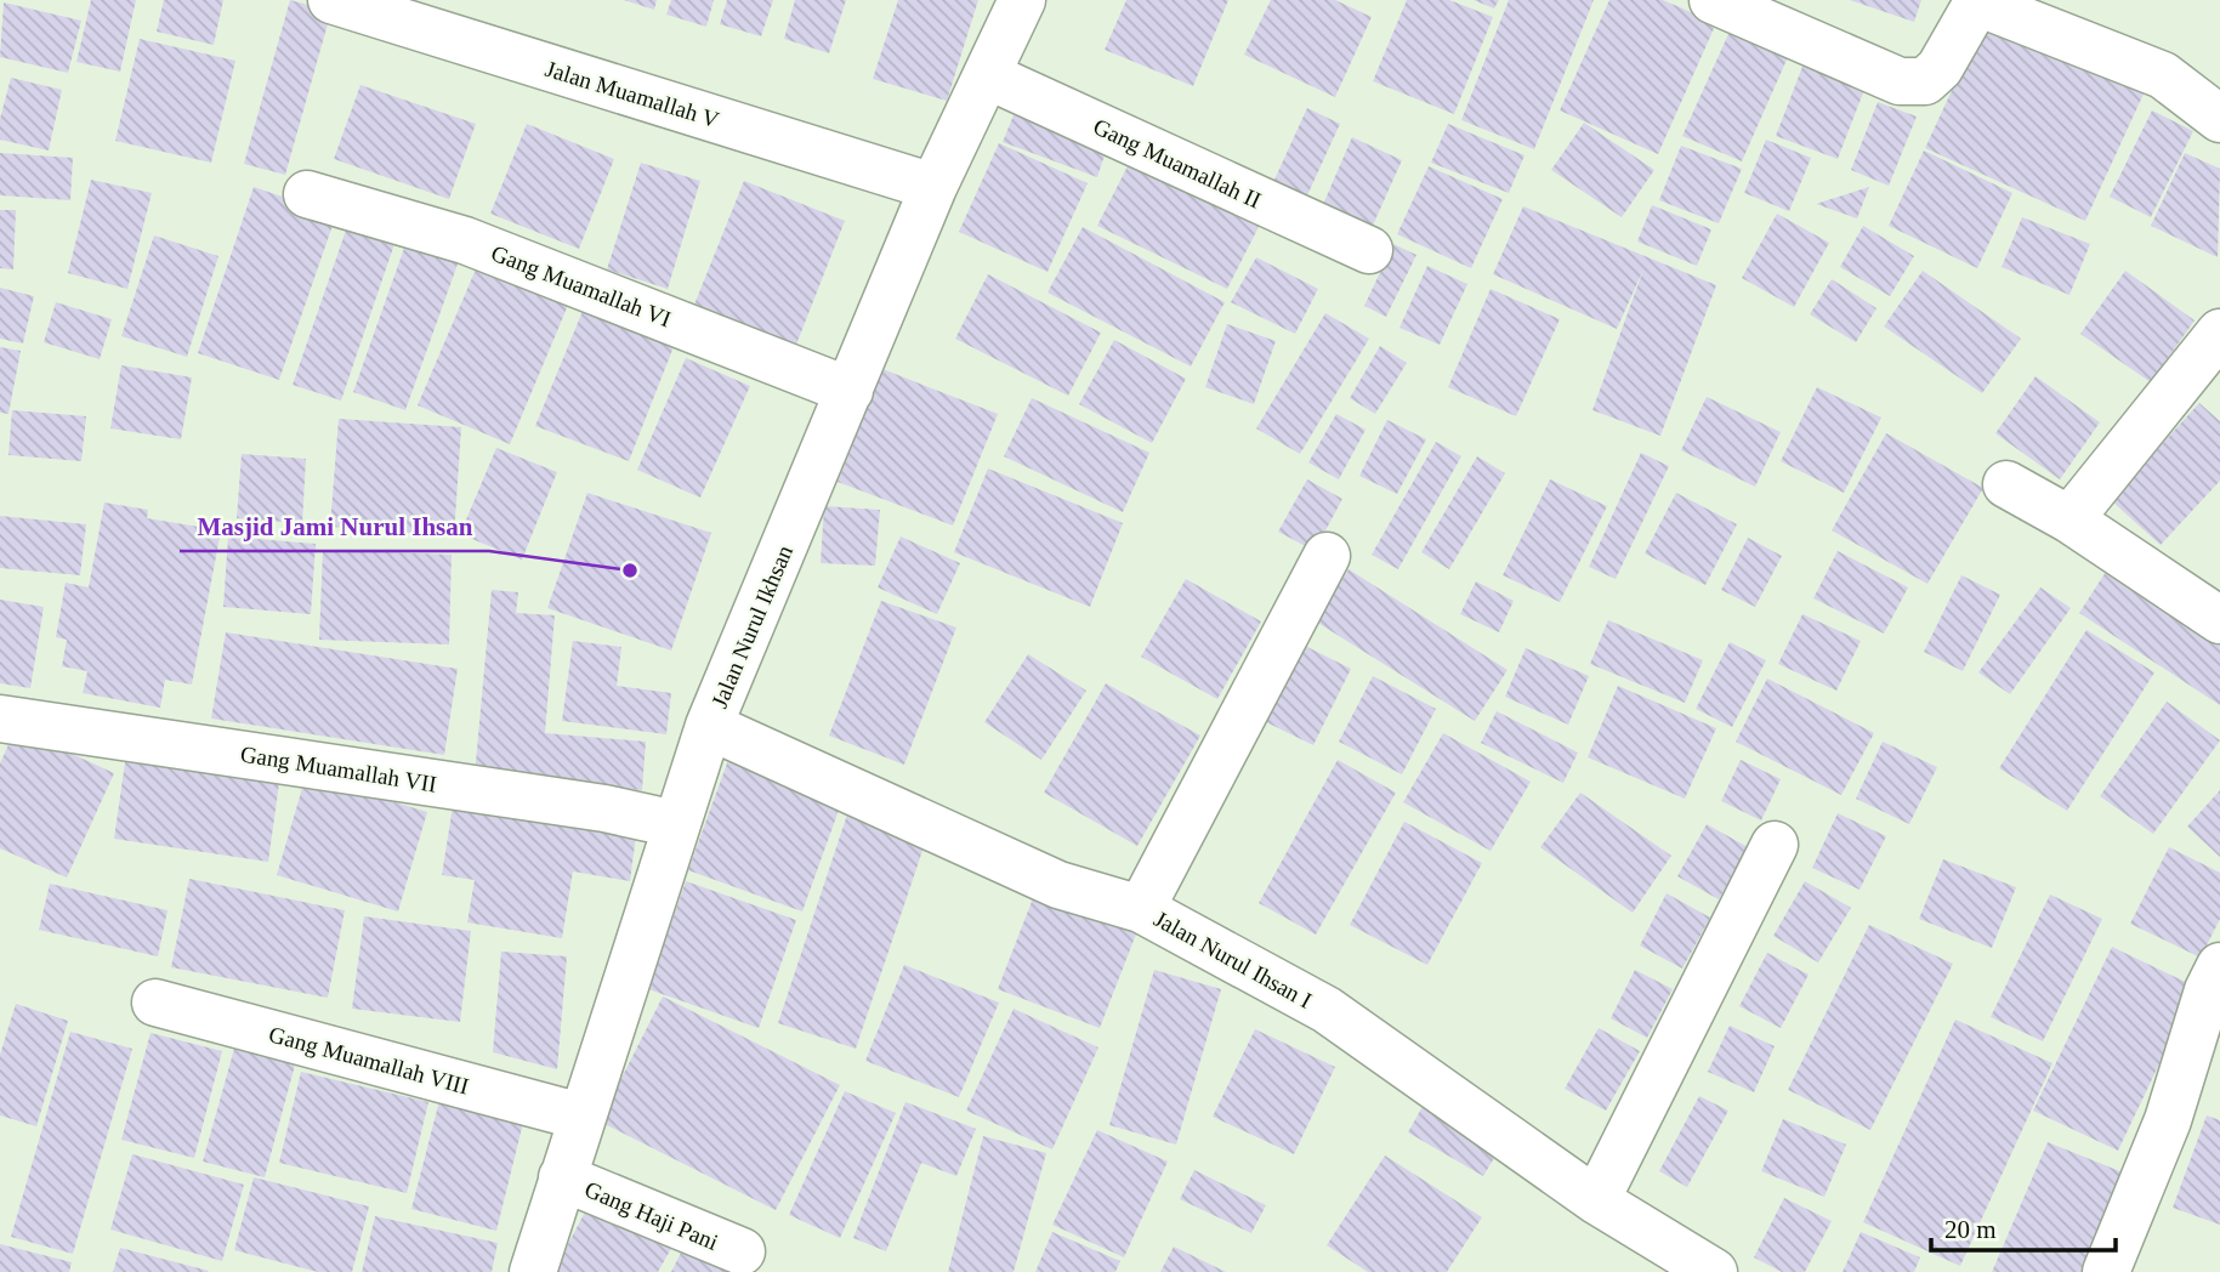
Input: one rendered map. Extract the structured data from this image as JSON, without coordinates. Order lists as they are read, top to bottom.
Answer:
{
  "streets": {
    "street": [
      "Jalan Muamallah V",
      "Gang Muamallah II",
      "Gang Muamallah VI",
      "Jalan Nurul Ikhsan",
      "Gang Muamallah VII",
      "Jalan Nurul Ihsan I",
      "Gang Muamallah VIII",
      "Gang Haji Pani"
    ]
  },
  "crossings": [
    ["Jalan Muamallah V", "Jalan Nurul Ikhsan"],
    ["Gang Muamallah II", "Jalan Nurul Ikhsan"],
    ["Gang Muamallah VI", "Jalan Nurul Ikhsan"],
    ["Jalan Nurul Ikhsan", "Gang Muamallah VII"],
    ["Jalan Nurul Ikhsan", "Jalan Nurul Ihsan I"],
    ["Jalan Nurul Ikhsan", "Gang Muamallah VIII"],
    ["Jalan Nurul Ikhsan", "Gang Haji Pani"]
  ],
  "places": ["Masjid Jami Nurul Ihsan"],
  "scale_bar": "20 m"
}
